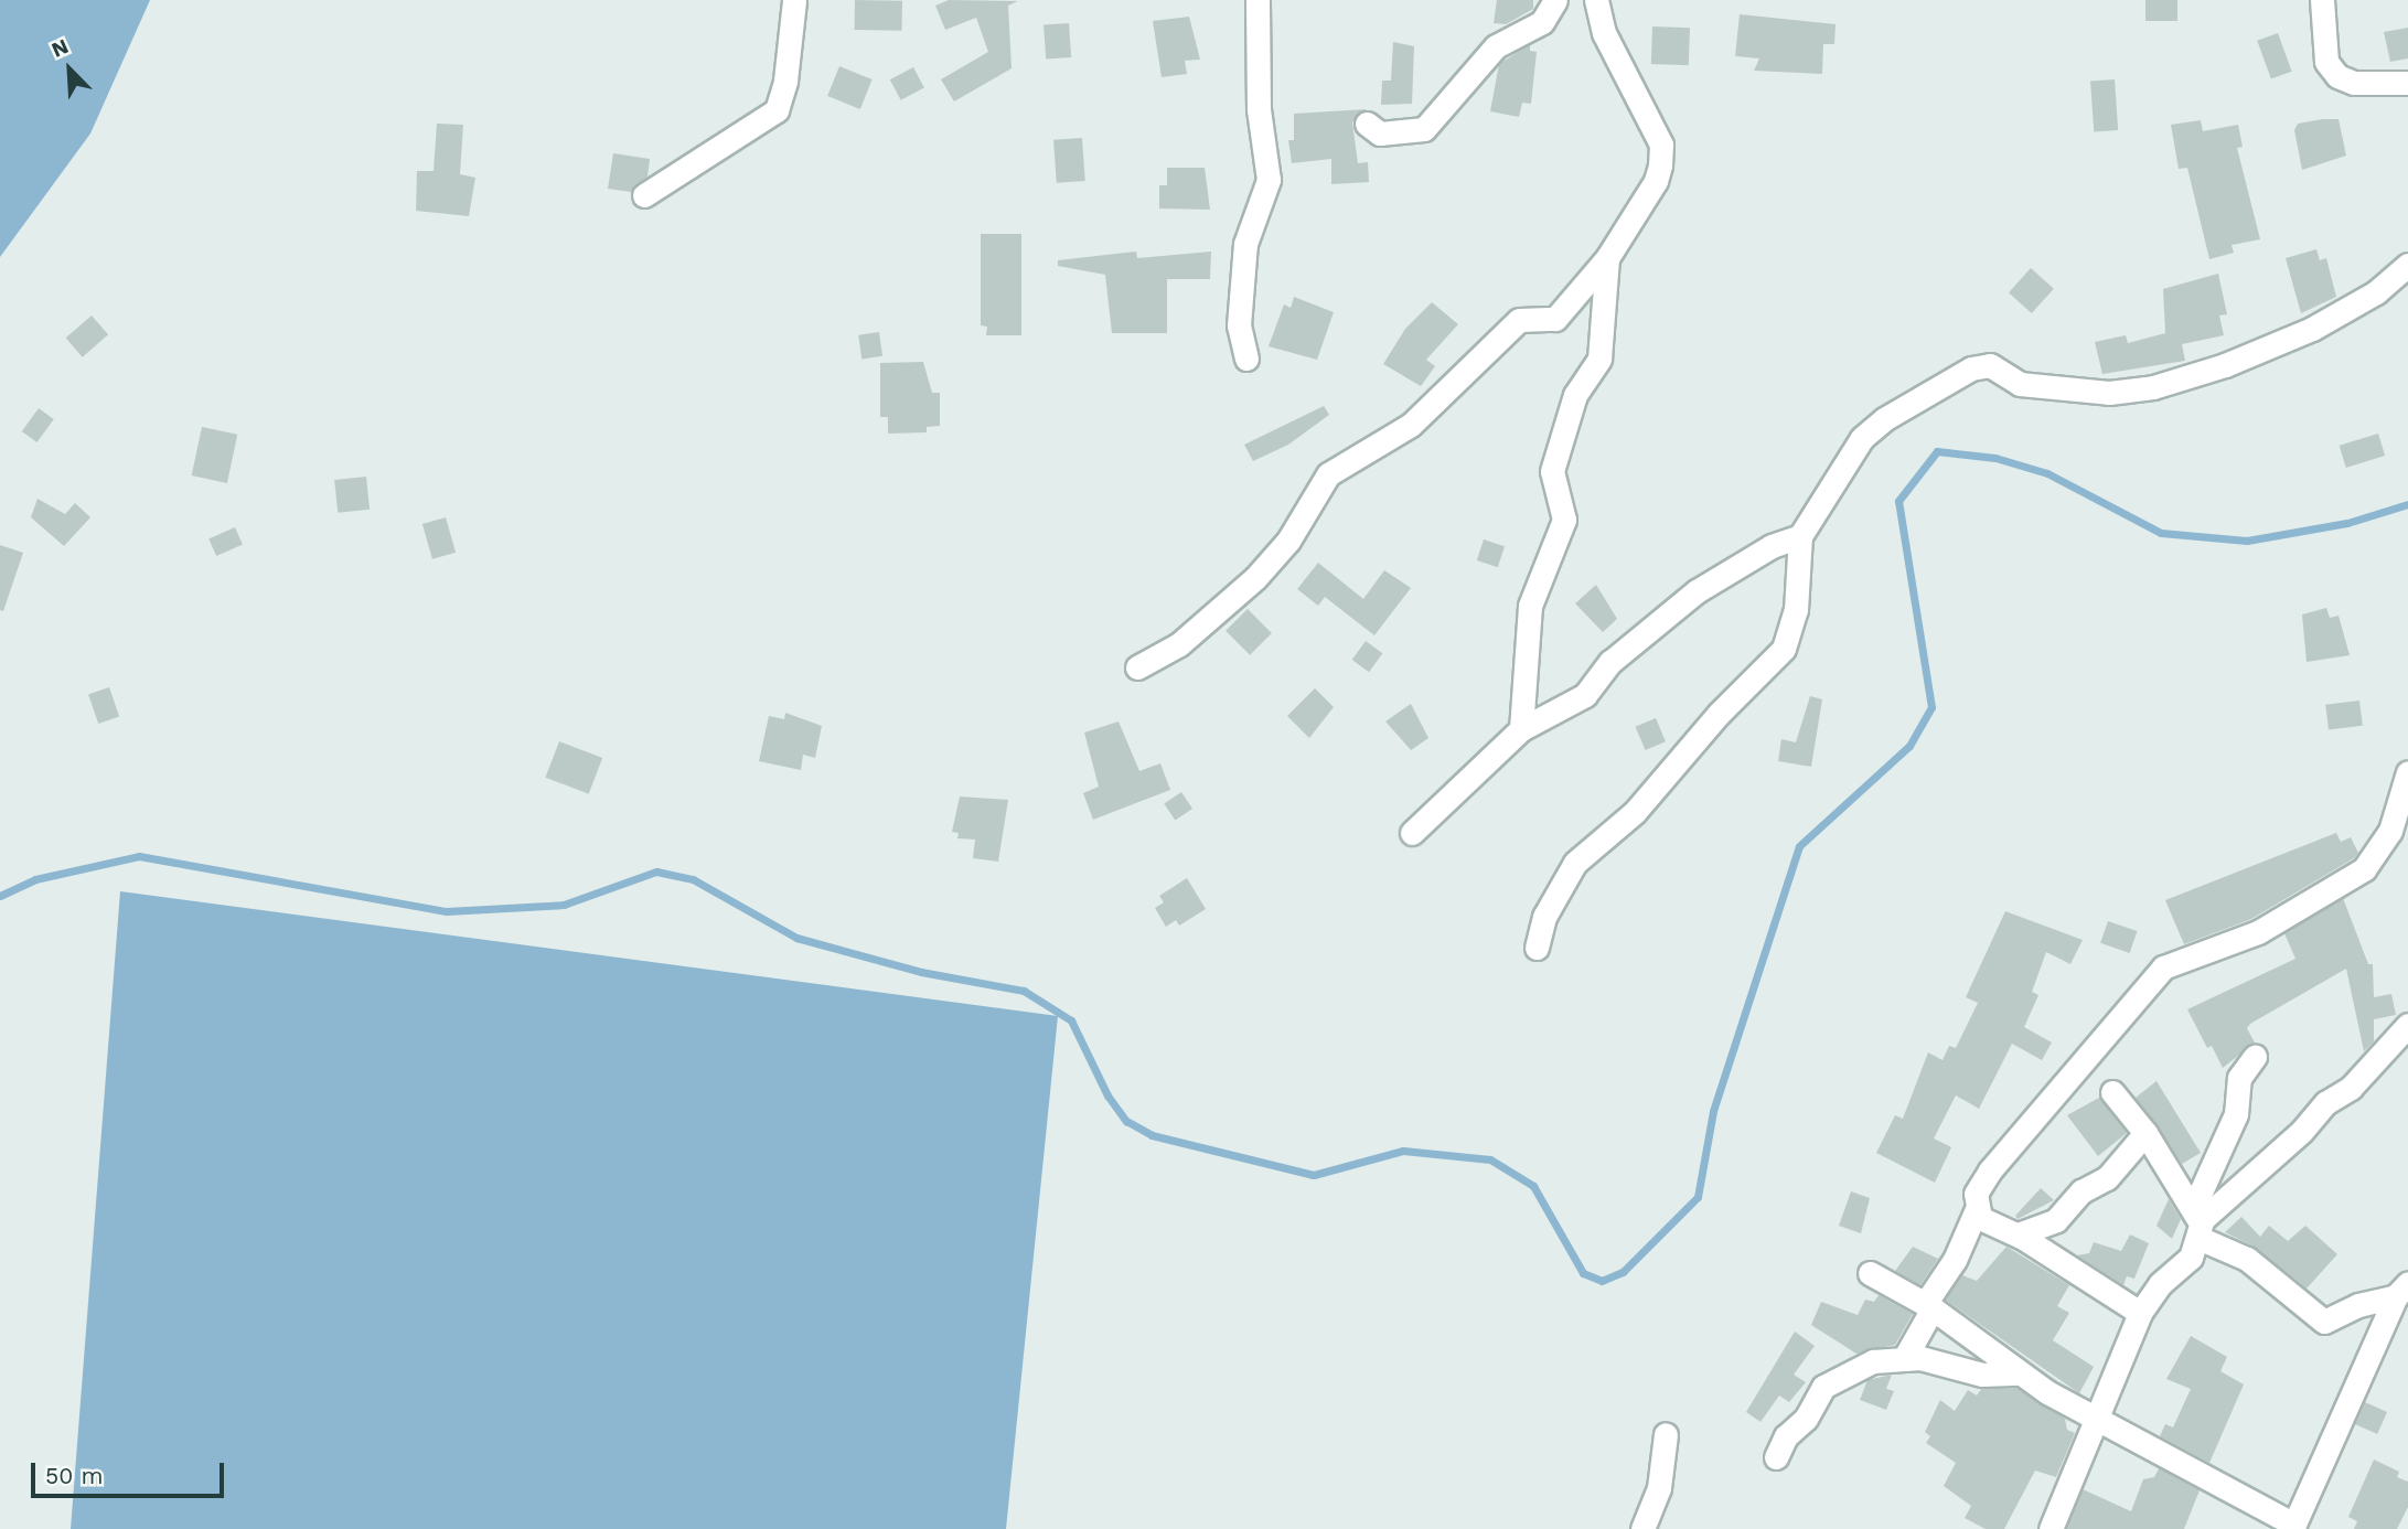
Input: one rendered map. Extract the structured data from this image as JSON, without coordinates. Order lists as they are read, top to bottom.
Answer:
{
  "scale_bar": "50 m",
  "north": "top left"
}
